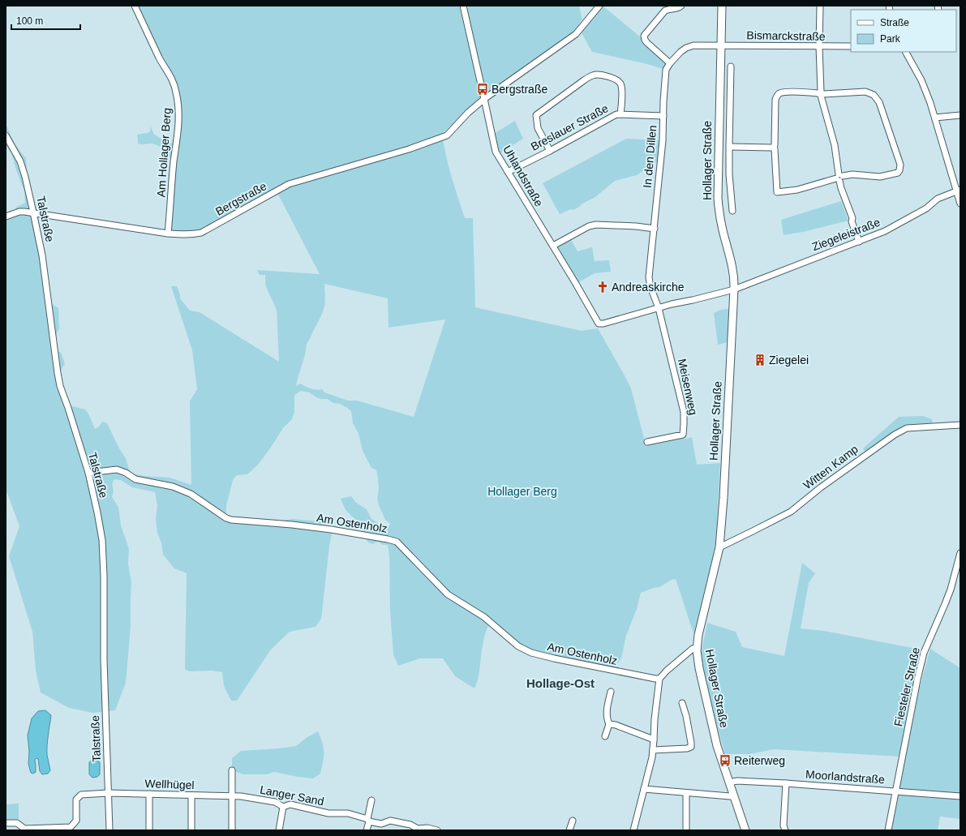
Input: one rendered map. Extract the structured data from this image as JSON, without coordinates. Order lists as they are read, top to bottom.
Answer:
{
  "streets": {
    "main road": ["Hollager Straße"],
    "street": [
      "Bismarckstraße",
      "Breslauer Straße",
      "Am Hollager Berg",
      "In den Dillen",
      "Uhlandstraße",
      "Bergstraße",
      "Talstraße",
      "Ziegeleistraße",
      "Meisenweg",
      "Witten Kamp",
      "Am Ostenholz",
      "Fiesteler Straße",
      "Moorlandstraße",
      "Wellhügel",
      "Langer Sand"
    ]
  },
  "crossings": [
    ["Bismarckstraße", "In den Dillen"],
    ["Bismarckstraße", "Hollager Straße"],
    ["Breslauer Straße", "In den Dillen"],
    ["Breslauer Straße", "Uhlandstraße"],
    ["Am Hollager Berg", "Bergstraße"],
    ["In den Dillen", "Hollager Straße"],
    ["In den Dillen", "Ziegeleistraße"],
    ["In den Dillen", "Meisenweg"],
    ["Hollager Straße", "Ziegeleistraße"],
    ["Hollager Straße", "Witten Kamp"],
    ["Hollager Straße", "Moorlandstraße"],
    ["Uhlandstraße", "Bergstraße"],
    ["Uhlandstraße", "Ziegeleistraße"],
    ["Bergstraße", "Talstraße"],
    ["Talstraße", "Am Ostenholz"],
    ["Talstraße", "Wellhügel"],
    ["Ziegeleistraße", "Meisenweg"],
    ["Fiesteler Straße", "Moorlandstraße"],
    ["Wellhügel", "Langer Sand"]
  ],
  "districts": ["Hollage-Ost"],
  "parks": ["Hollager Berg"],
  "places": {
    "bus stop": ["Bergstraße", "Reiterweg"],
    "church": ["Andreaskirche"],
    "building": ["Ziegelei"]
  },
  "legend": ["Straße", "Park"],
  "scale_bar": "100 m"
}
